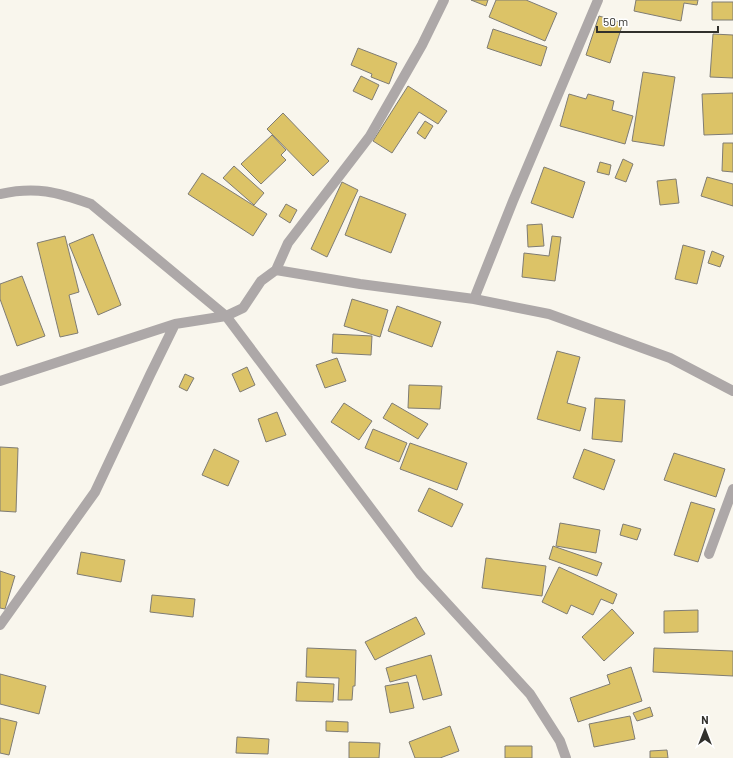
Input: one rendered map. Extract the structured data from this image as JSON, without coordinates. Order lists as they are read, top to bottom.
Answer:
{
  "scale_bar": "50 m",
  "north": "top"
}
